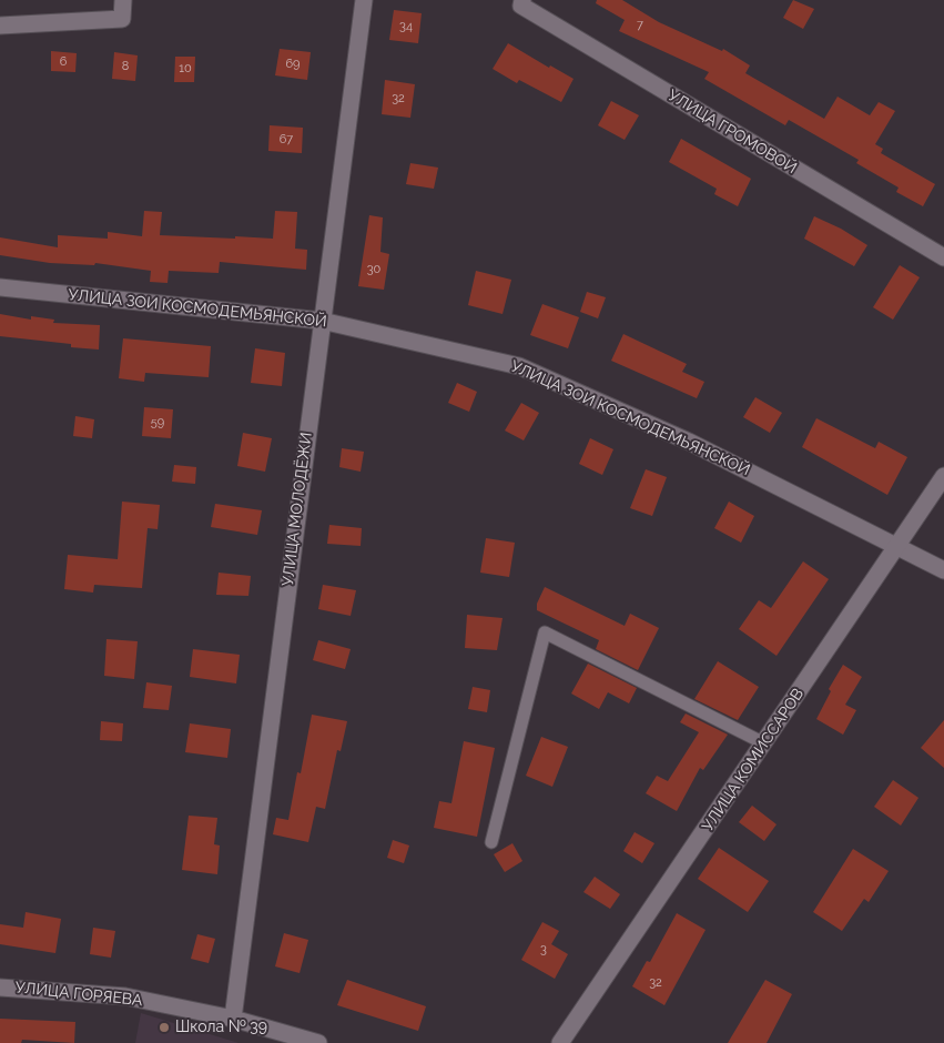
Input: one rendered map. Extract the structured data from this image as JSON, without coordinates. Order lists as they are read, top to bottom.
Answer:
{
  "streets": {
    "street": [
      "УЛИЦА ГРОМОВОЙ",
      "УЛИЦА ЗОИ КОСМОДЕМЬЯНСКОЙ",
      "УЛИЦА МОЛОДЁЖИ",
      "УЛИЦА КОМИССАРОВ",
      "УЛИЦА ГОРЯЕВА"
    ]
  },
  "crossings": [
    ["УЛИЦА ЗОИ КОСМОДЕМЬЯНСКОЙ", "УЛИЦА МОЛОДЁЖИ"],
    ["УЛИЦА ЗОИ КОСМОДЕМЬЯНСКОЙ", "УЛИЦА КОМИССАРОВ"],
    ["УЛИЦА МОЛОДЁЖИ", "УЛИЦА ГОРЯЕВА"]
  ],
  "places": ["Школа № 39"],
  "house_numbers": [
    "7",
    "34",
    "6",
    "69",
    "8",
    "10",
    "32",
    "67",
    "30",
    "59",
    "3",
    "32"
  ]
}
